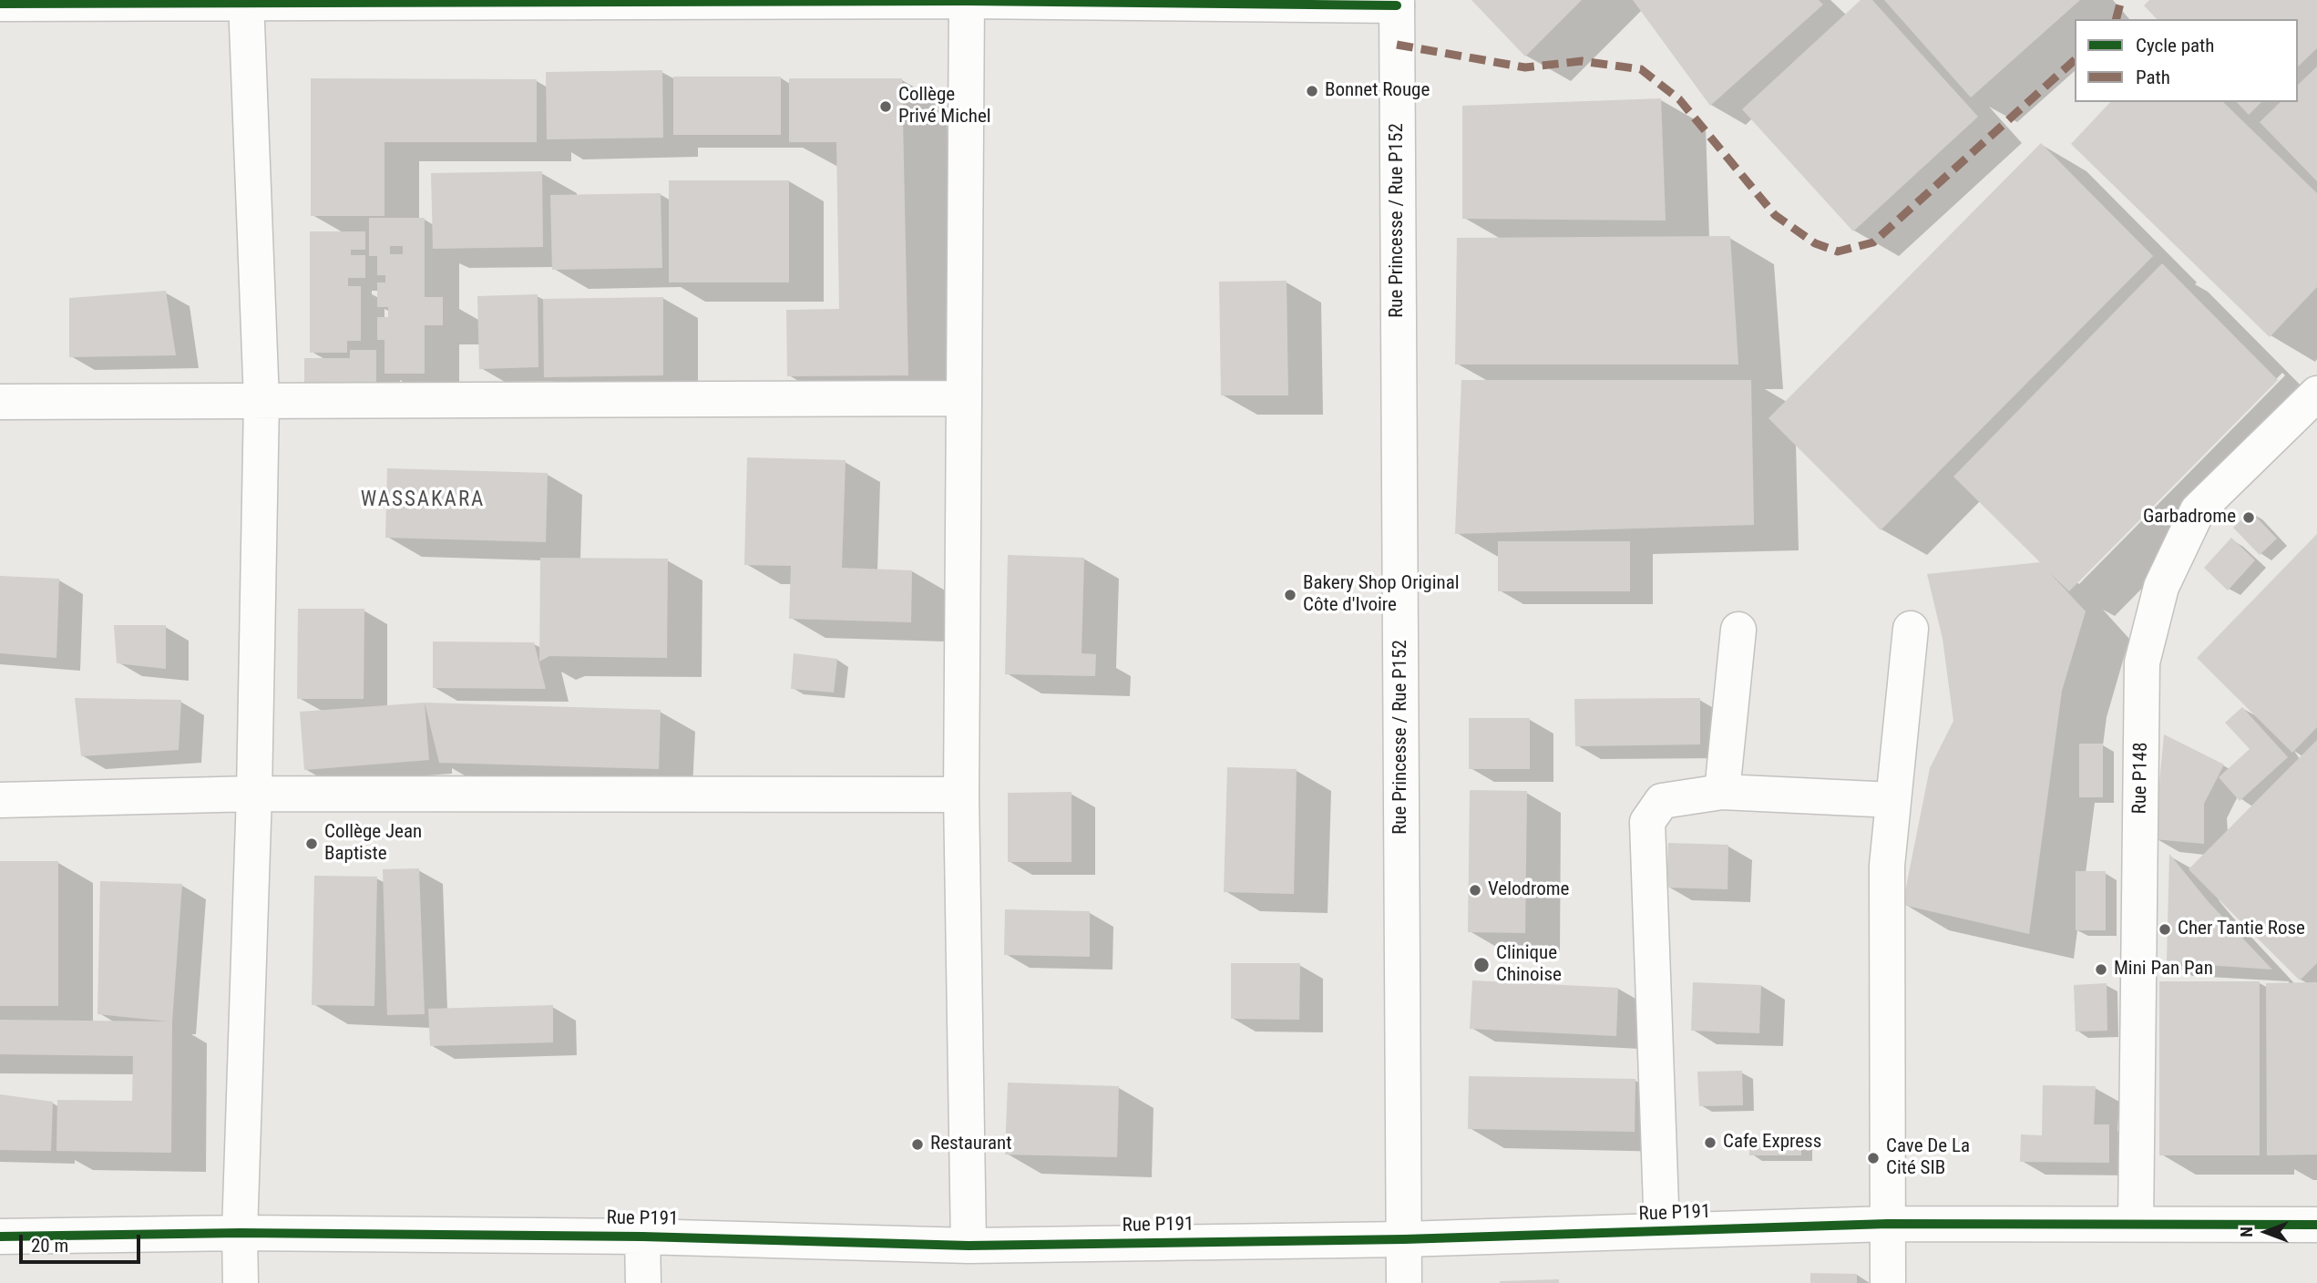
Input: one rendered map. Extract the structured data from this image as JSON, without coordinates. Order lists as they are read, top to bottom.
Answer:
{
  "streets": {
    "street": ["Rue Princesse / Rue P152", "Rue P148", "Rue P191"]
  },
  "crossings": [
    ["Rue Princesse / Rue P152", "Rue P191"],
    ["Rue P148", "Rue P191"]
  ],
  "districts": ["WASSAKARA"],
  "places": [
    "Bonnet Rouge",
    "Collège Privé Michel",
    "Garbadrome",
    "Bakery Shop Original Côte d'Ivoire",
    "Collège Jean Baptiste",
    "Velodrome",
    "Cher Tantie Rose",
    "Clinique Chinoise",
    "Mini Pan Pan",
    "Cafe Express",
    "Restaurant",
    "Cave De La Cité SIB"
  ],
  "legend": ["Cycle path", "Path"],
  "scale_bar": "20 m",
  "north": "left"
}
